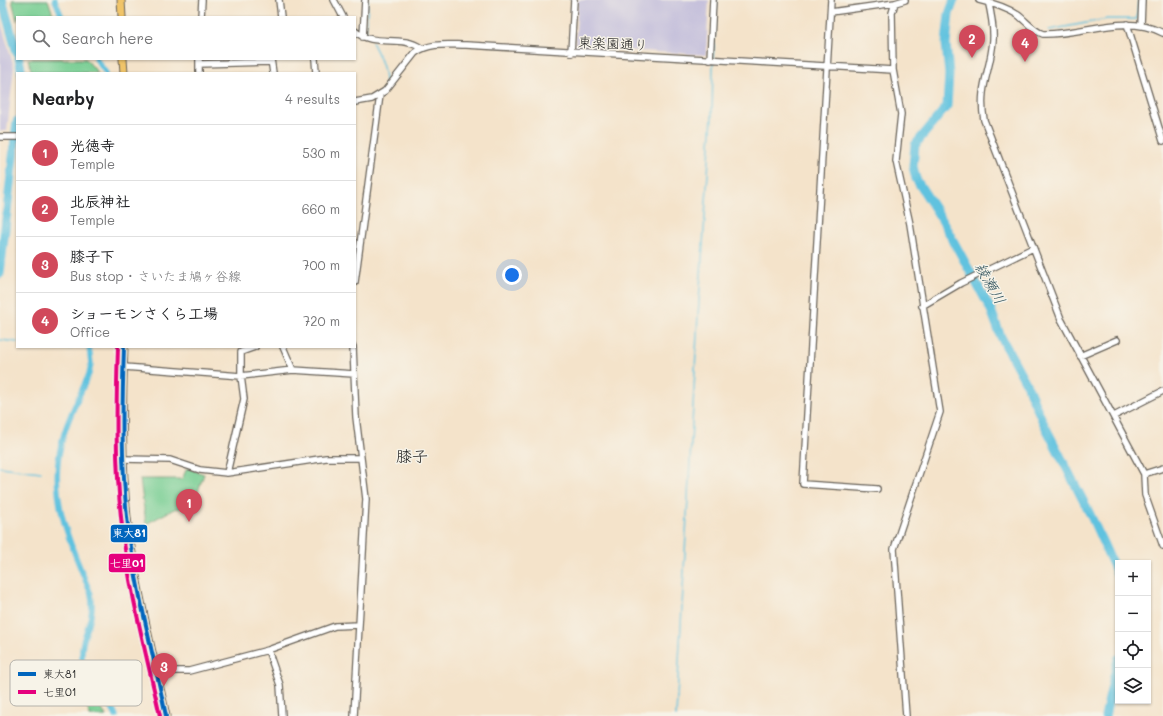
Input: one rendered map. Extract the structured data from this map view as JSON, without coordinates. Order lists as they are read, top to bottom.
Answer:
{
  "streets": {
    "street": ["東楽園通り"]
  },
  "districts": ["膝子"],
  "water": ["綾瀬川"],
  "lines": ["transit line 東大81", "transit line 七里01"],
  "legend": ["東大81", "七里01"],
  "page": {
    "search": "Search here",
    "pins": [
      "2",
      "4",
      "1",
      "3"
    ],
    "heading": ["Nearby", "4 results"],
    "list": [
      {
        "mark": "1",
        "name": "光徳寺",
        "note": "Temple",
        "value": "530 m"
      },
      {
        "mark": "2",
        "name": "北辰神社",
        "note": "Temple",
        "value": "660 m"
      },
      {
        "mark": "3",
        "name": "膝子下",
        "note": "Bus stop · さいたま鳩ヶ谷線",
        "value": "700 m"
      },
      {
        "mark": "4",
        "name": "ショーモンさくら工場",
        "note": "Office",
        "value": "720 m"
      }
    ],
    "map_buttons": ["+", "−"]
  }
}
